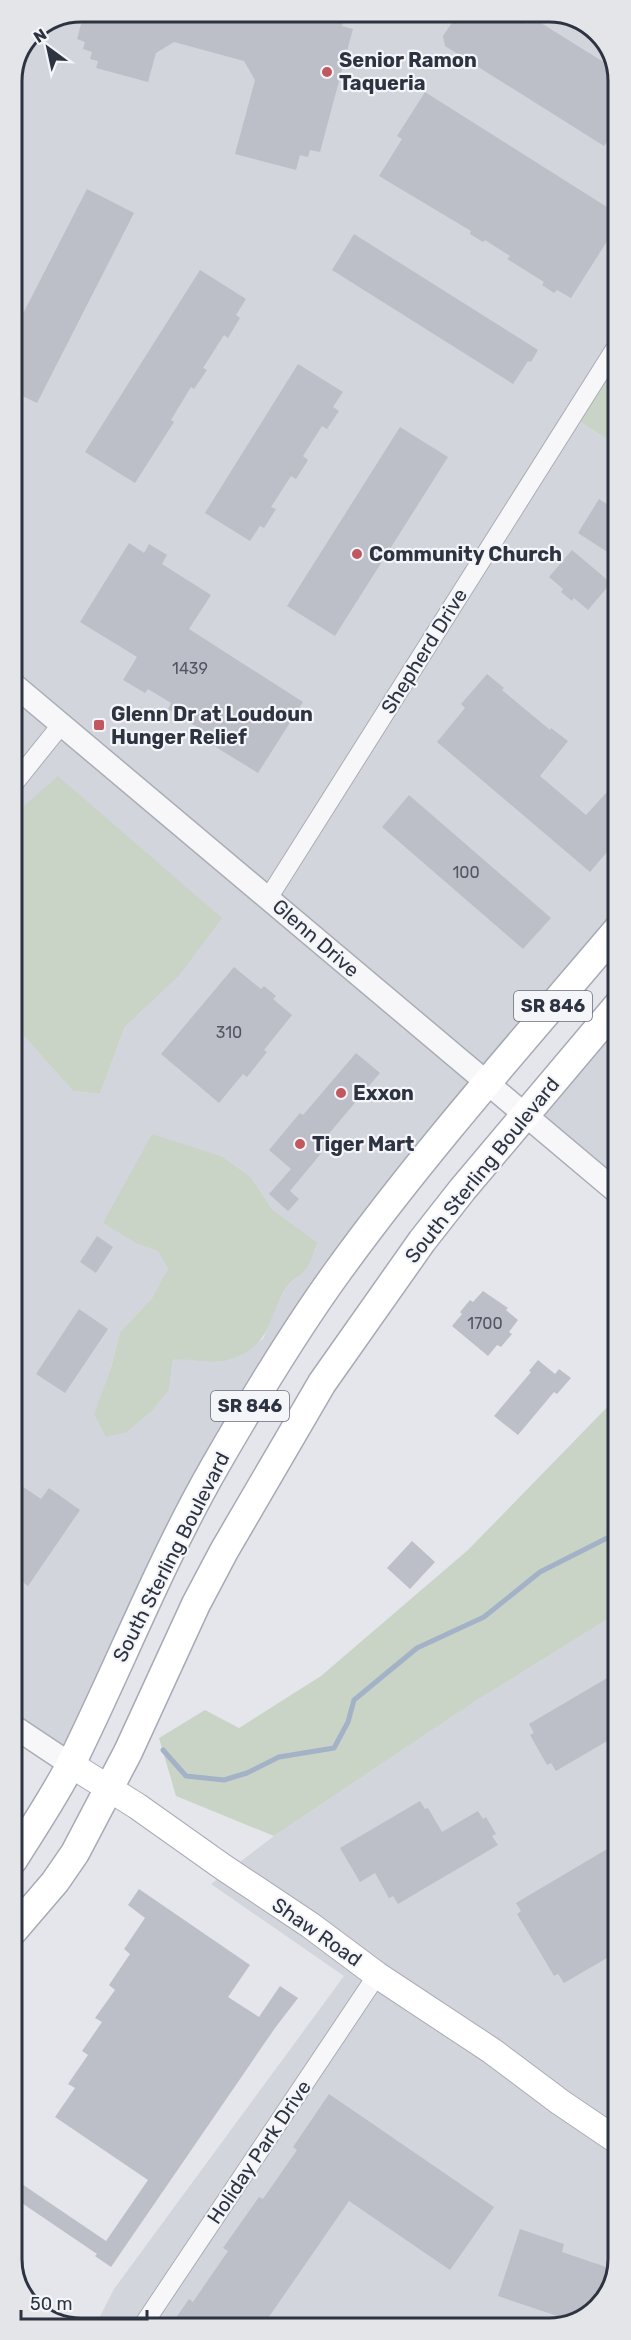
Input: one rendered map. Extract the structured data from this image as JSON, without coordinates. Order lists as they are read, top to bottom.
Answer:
{
  "streets": {
    "main road": ["SR 846", "South Sterling Boulevard", "Shaw Road"],
    "street": ["Shepherd Drive", "Glenn Drive", "Holiday Park Drive"]
  },
  "crossings": [
    ["Shepherd Drive", "Glenn Drive"],
    ["Glenn Drive", "South Sterling Boulevard"],
    ["South Sterling Boulevard", "Shaw Road"],
    ["Shaw Road", "Holiday Park Drive"]
  ],
  "places": {
    "other": [
      "Senior Ramon Taqueria",
      "Community Church",
      "Exxon",
      "Tiger Mart"
    ],
    "transit": ["Glenn Dr at Loudoun Hunger Relief"]
  },
  "house_numbers": [
    "1439",
    "100",
    "310",
    "1700"
  ],
  "scale_bar": "50 m",
  "north": "top left"
}
